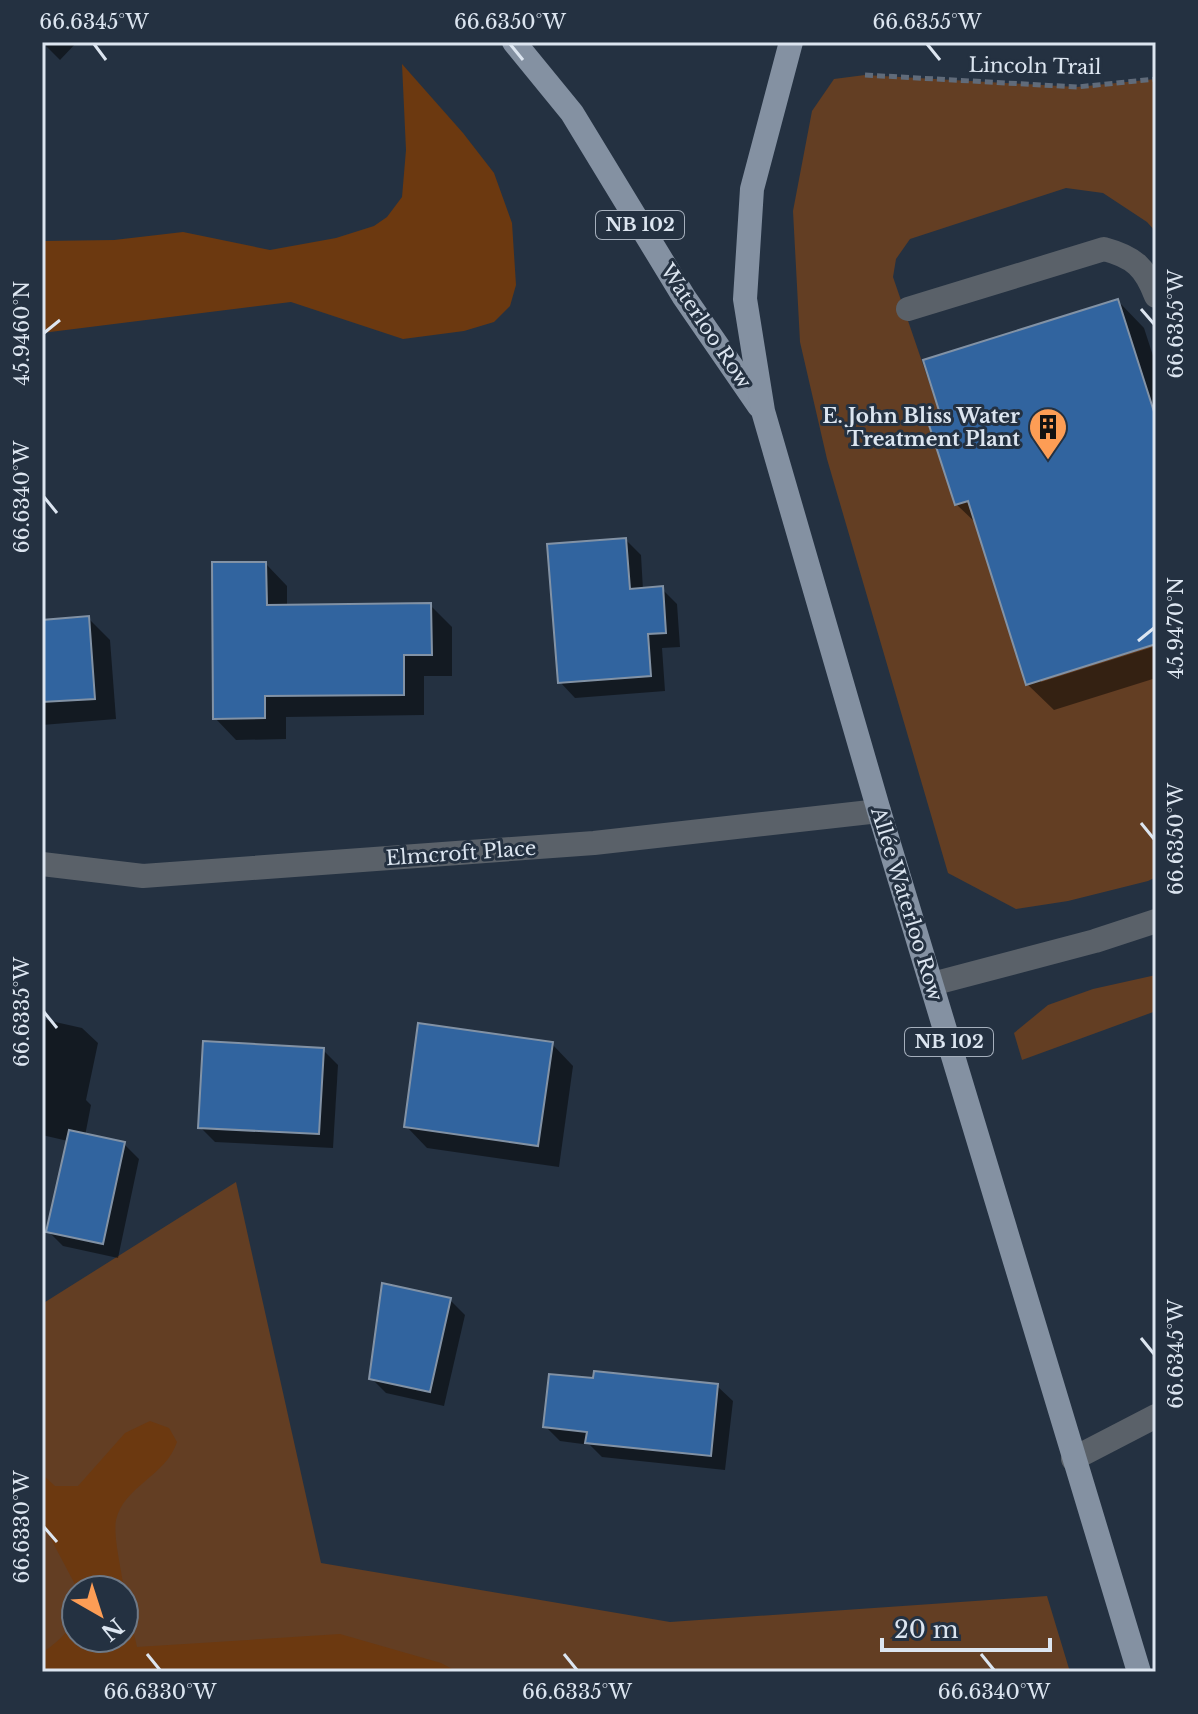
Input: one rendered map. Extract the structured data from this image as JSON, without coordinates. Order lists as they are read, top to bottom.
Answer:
{
  "streets": {
    "main road": ["NB 102", "Waterloo Row", "Allée Waterloo Row"],
    "street": ["Elmcroft Place"],
    "path": ["Lincoln Trail"]
  },
  "crossings": [
    ["Waterloo Row", "Allée Waterloo Row"],
    ["Elmcroft Place", "Allée Waterloo Row"]
  ],
  "places": {
    "building": ["E. John Bliss Water Treatment Plant"]
  },
  "scale_bar": "20 m",
  "north": "bottom right",
  "coordinates": [
    "66.6345°W",
    "66.6350°W",
    "66.6355°W",
    "45.9460°N",
    "66.6340°W",
    "45.9470°N",
    "66.6335°W",
    "66.6330°W"
  ]
}
